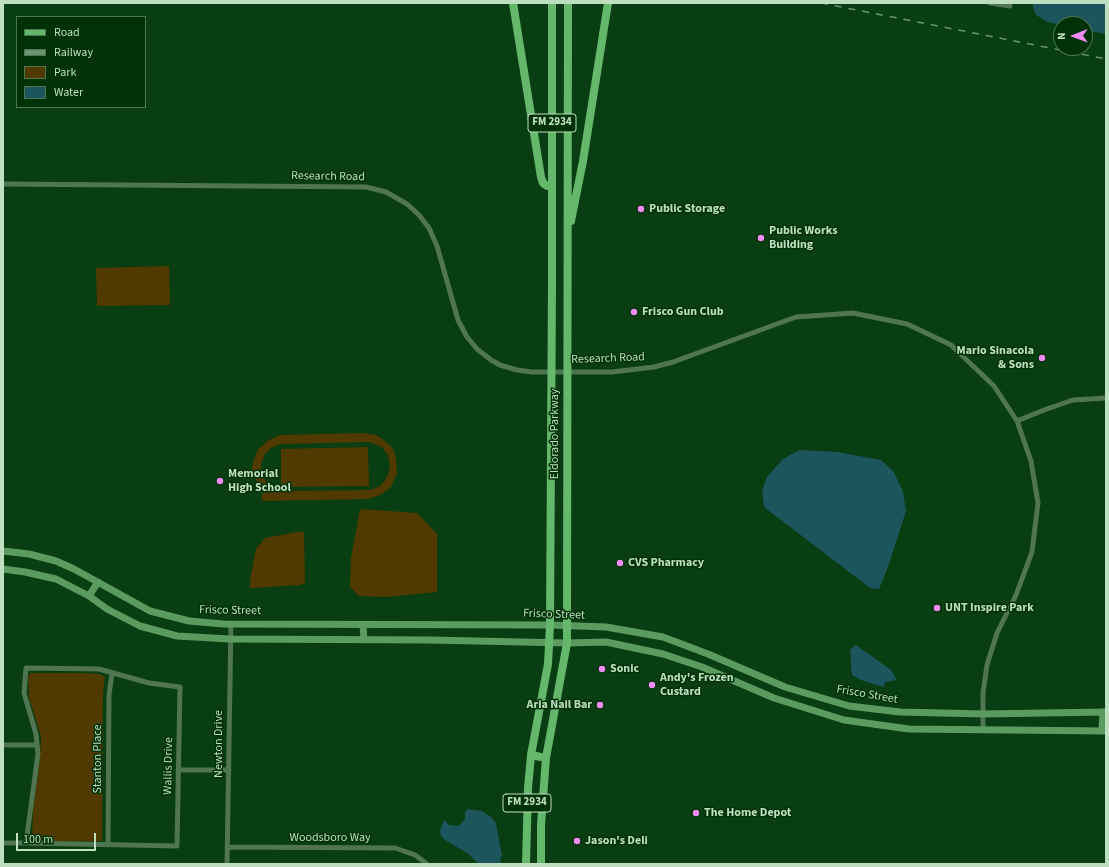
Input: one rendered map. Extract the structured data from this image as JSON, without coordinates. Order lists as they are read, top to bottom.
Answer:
{
  "streets": {
    "main road": ["FM 2934", "Eldorado Parkway"],
    "street": [
      "Research Road",
      "Frisco Street",
      "Newton Drive",
      "Stanton Place",
      "Wallis Drive",
      "Woodsboro Way"
    ]
  },
  "crossings": [
    ["Research Road", "Eldorado Parkway"],
    ["Research Road", "Frisco Street"],
    ["Eldorado Parkway", "Frisco Street"],
    ["Frisco Street", "Newton Drive"],
    ["Newton Drive", "Woodsboro Way"],
    ["Stanton Place", "Wallis Drive"]
  ],
  "places": [
    "Public Storage",
    "Public Works Building",
    "Frisco Gun Club",
    "Mario Sinacola & Sons",
    "Memorial High School",
    "CVS Pharmacy",
    "UNT Inspire Park",
    "Sonic",
    "Andy's Frozen Custard",
    "Aria Nail Bar",
    "The Home Depot",
    "Jason's Deli"
  ],
  "legend": [
    "Road",
    "Railway",
    "Park",
    "Water"
  ],
  "scale_bar": "100 m",
  "north": "left"
}
